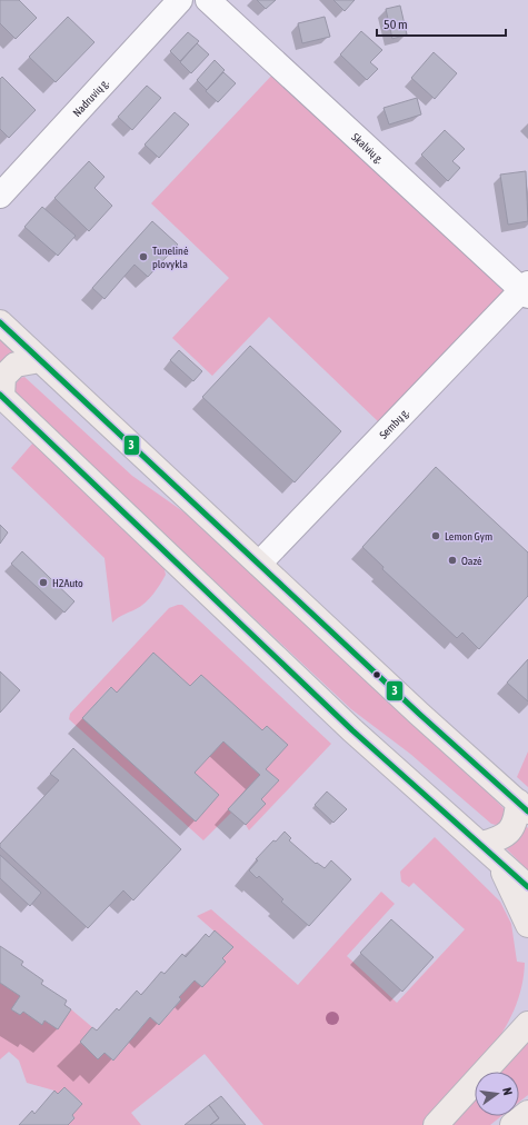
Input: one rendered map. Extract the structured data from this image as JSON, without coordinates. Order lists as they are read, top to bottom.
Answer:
{
  "streets": {
    "street": ["Nadruvių g.", "Skalvių g.", "Sembų g."]
  },
  "crossings": [
    ["Skalvių g.", "Sembų g."]
  ],
  "places": [
    "Tunelinė plovykla",
    "Lemon Gym",
    "Oazė",
    "H2Auto"
  ],
  "lines": ["transit line 3"],
  "scale_bar": "50 m",
  "north": "right"
}
